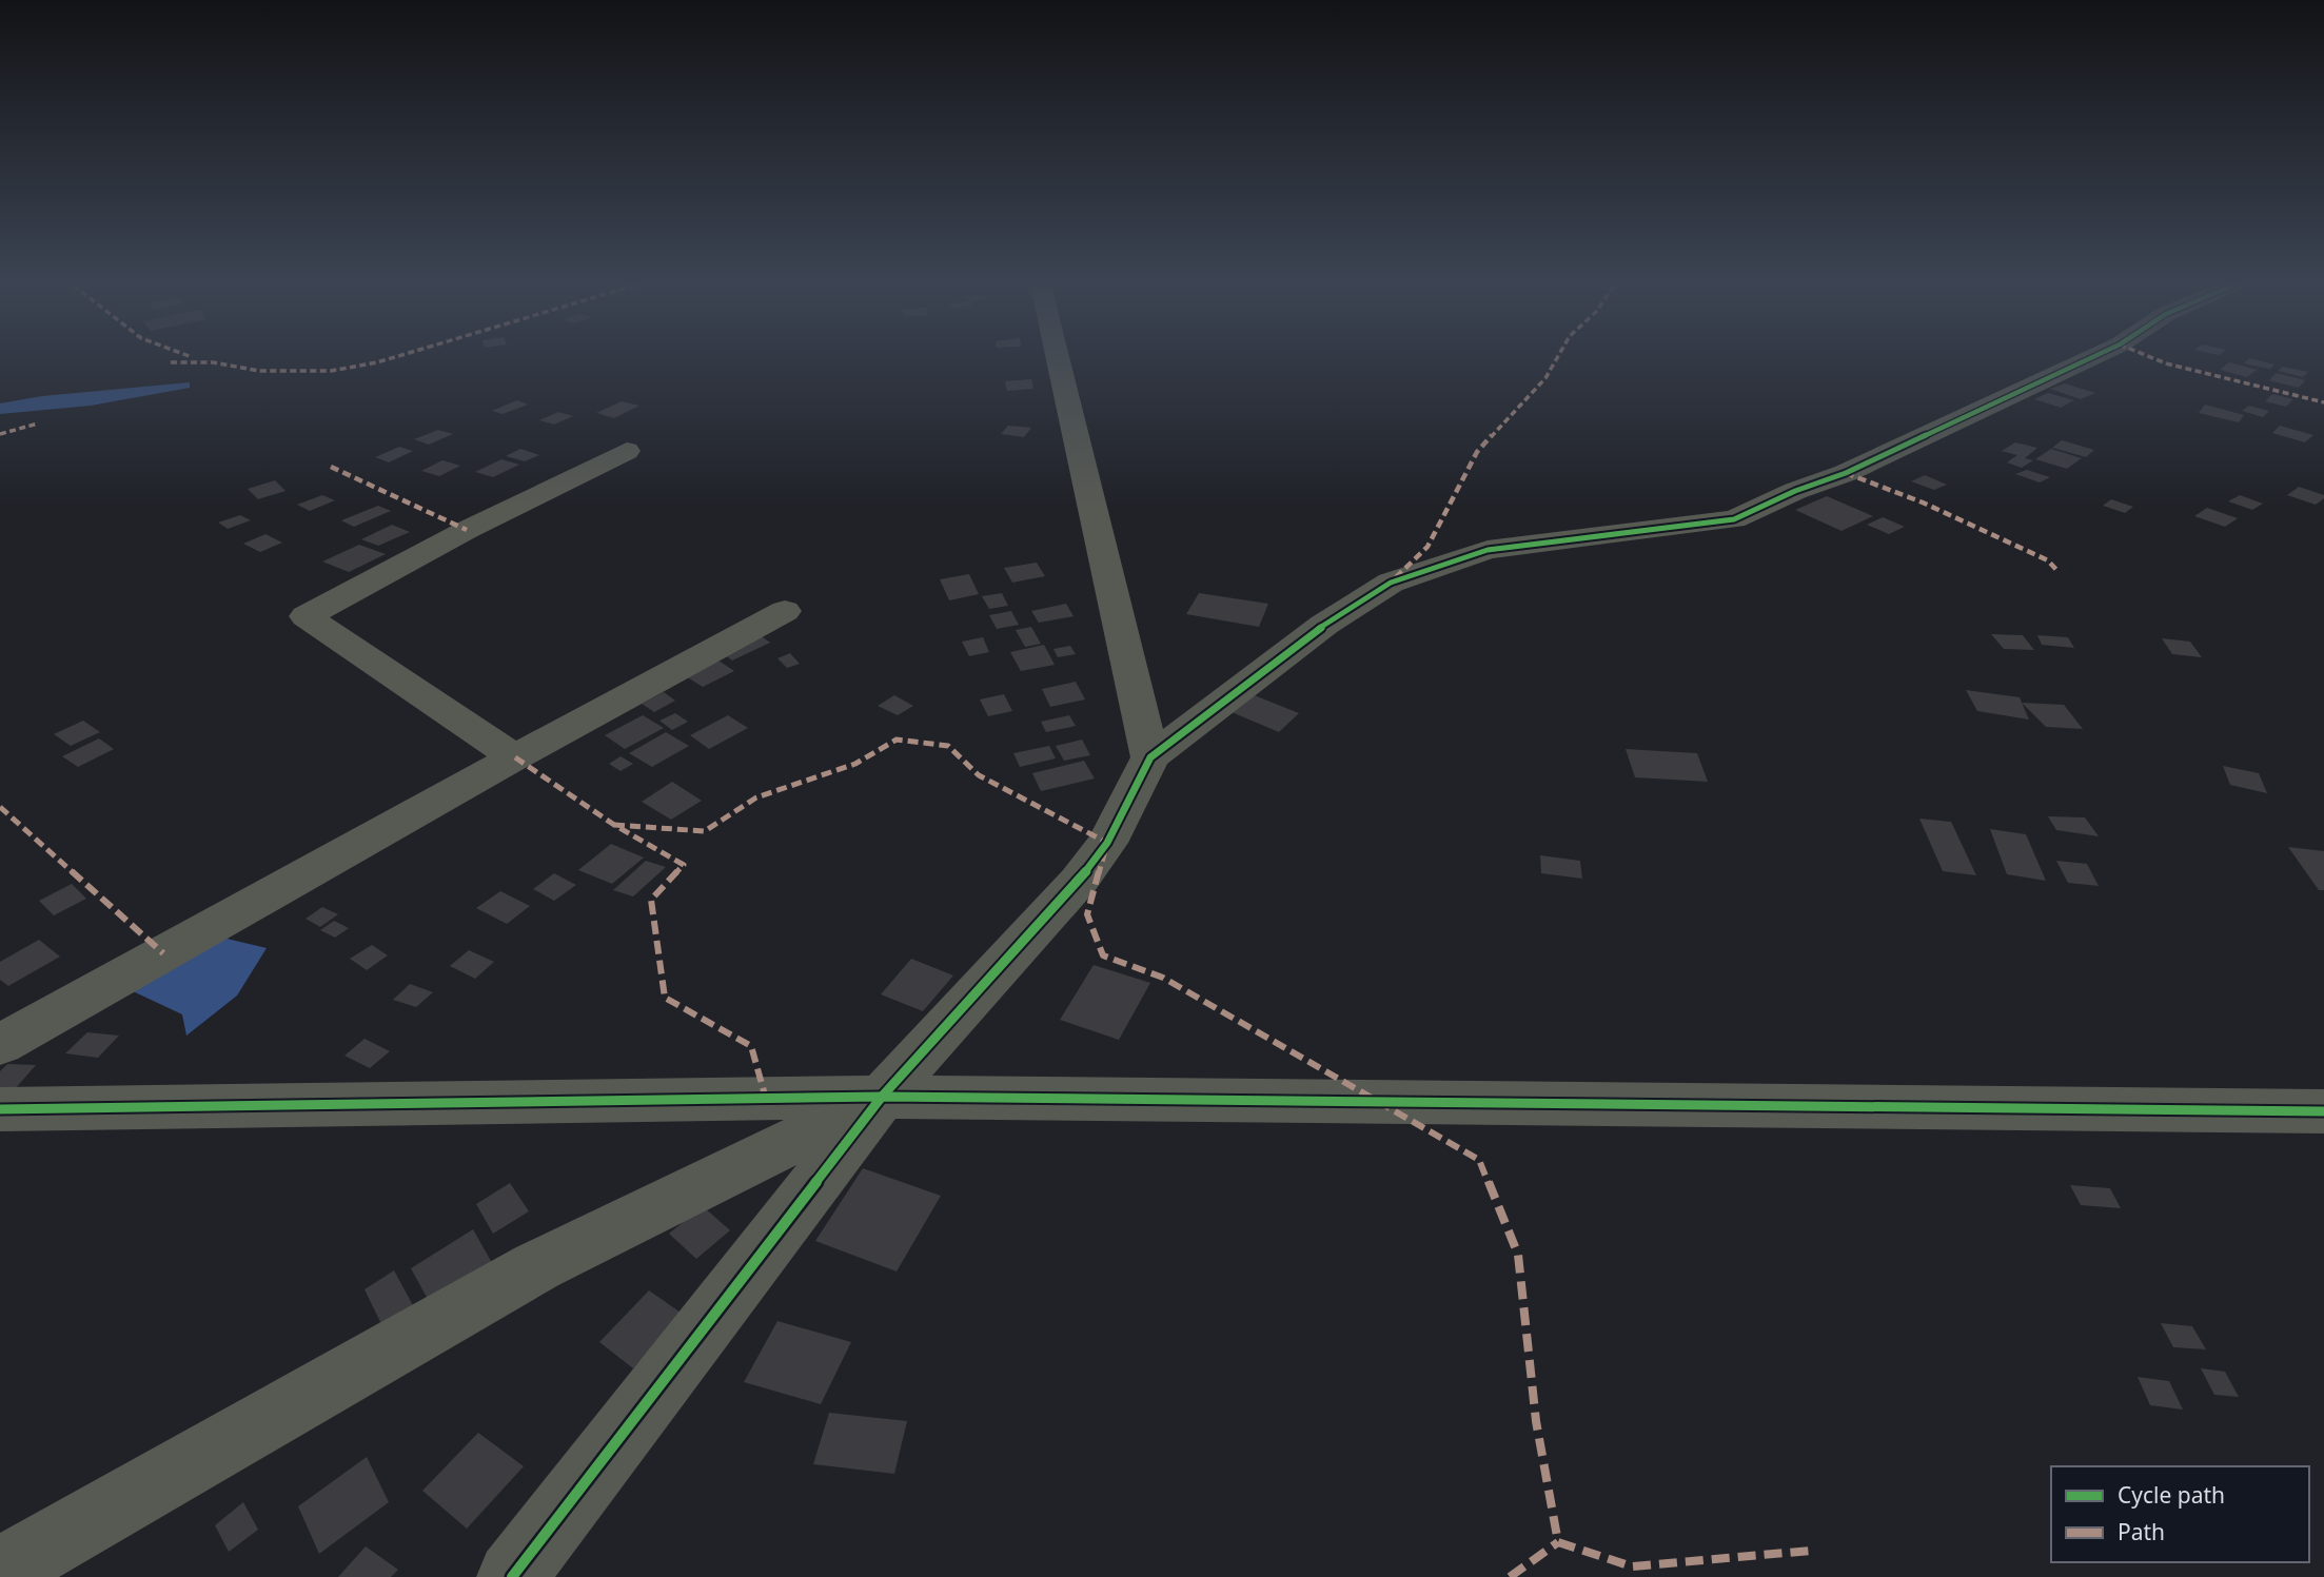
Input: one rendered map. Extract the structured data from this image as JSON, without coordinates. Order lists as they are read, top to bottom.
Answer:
{
  "legend": ["Cycle path", "Path"]
}
